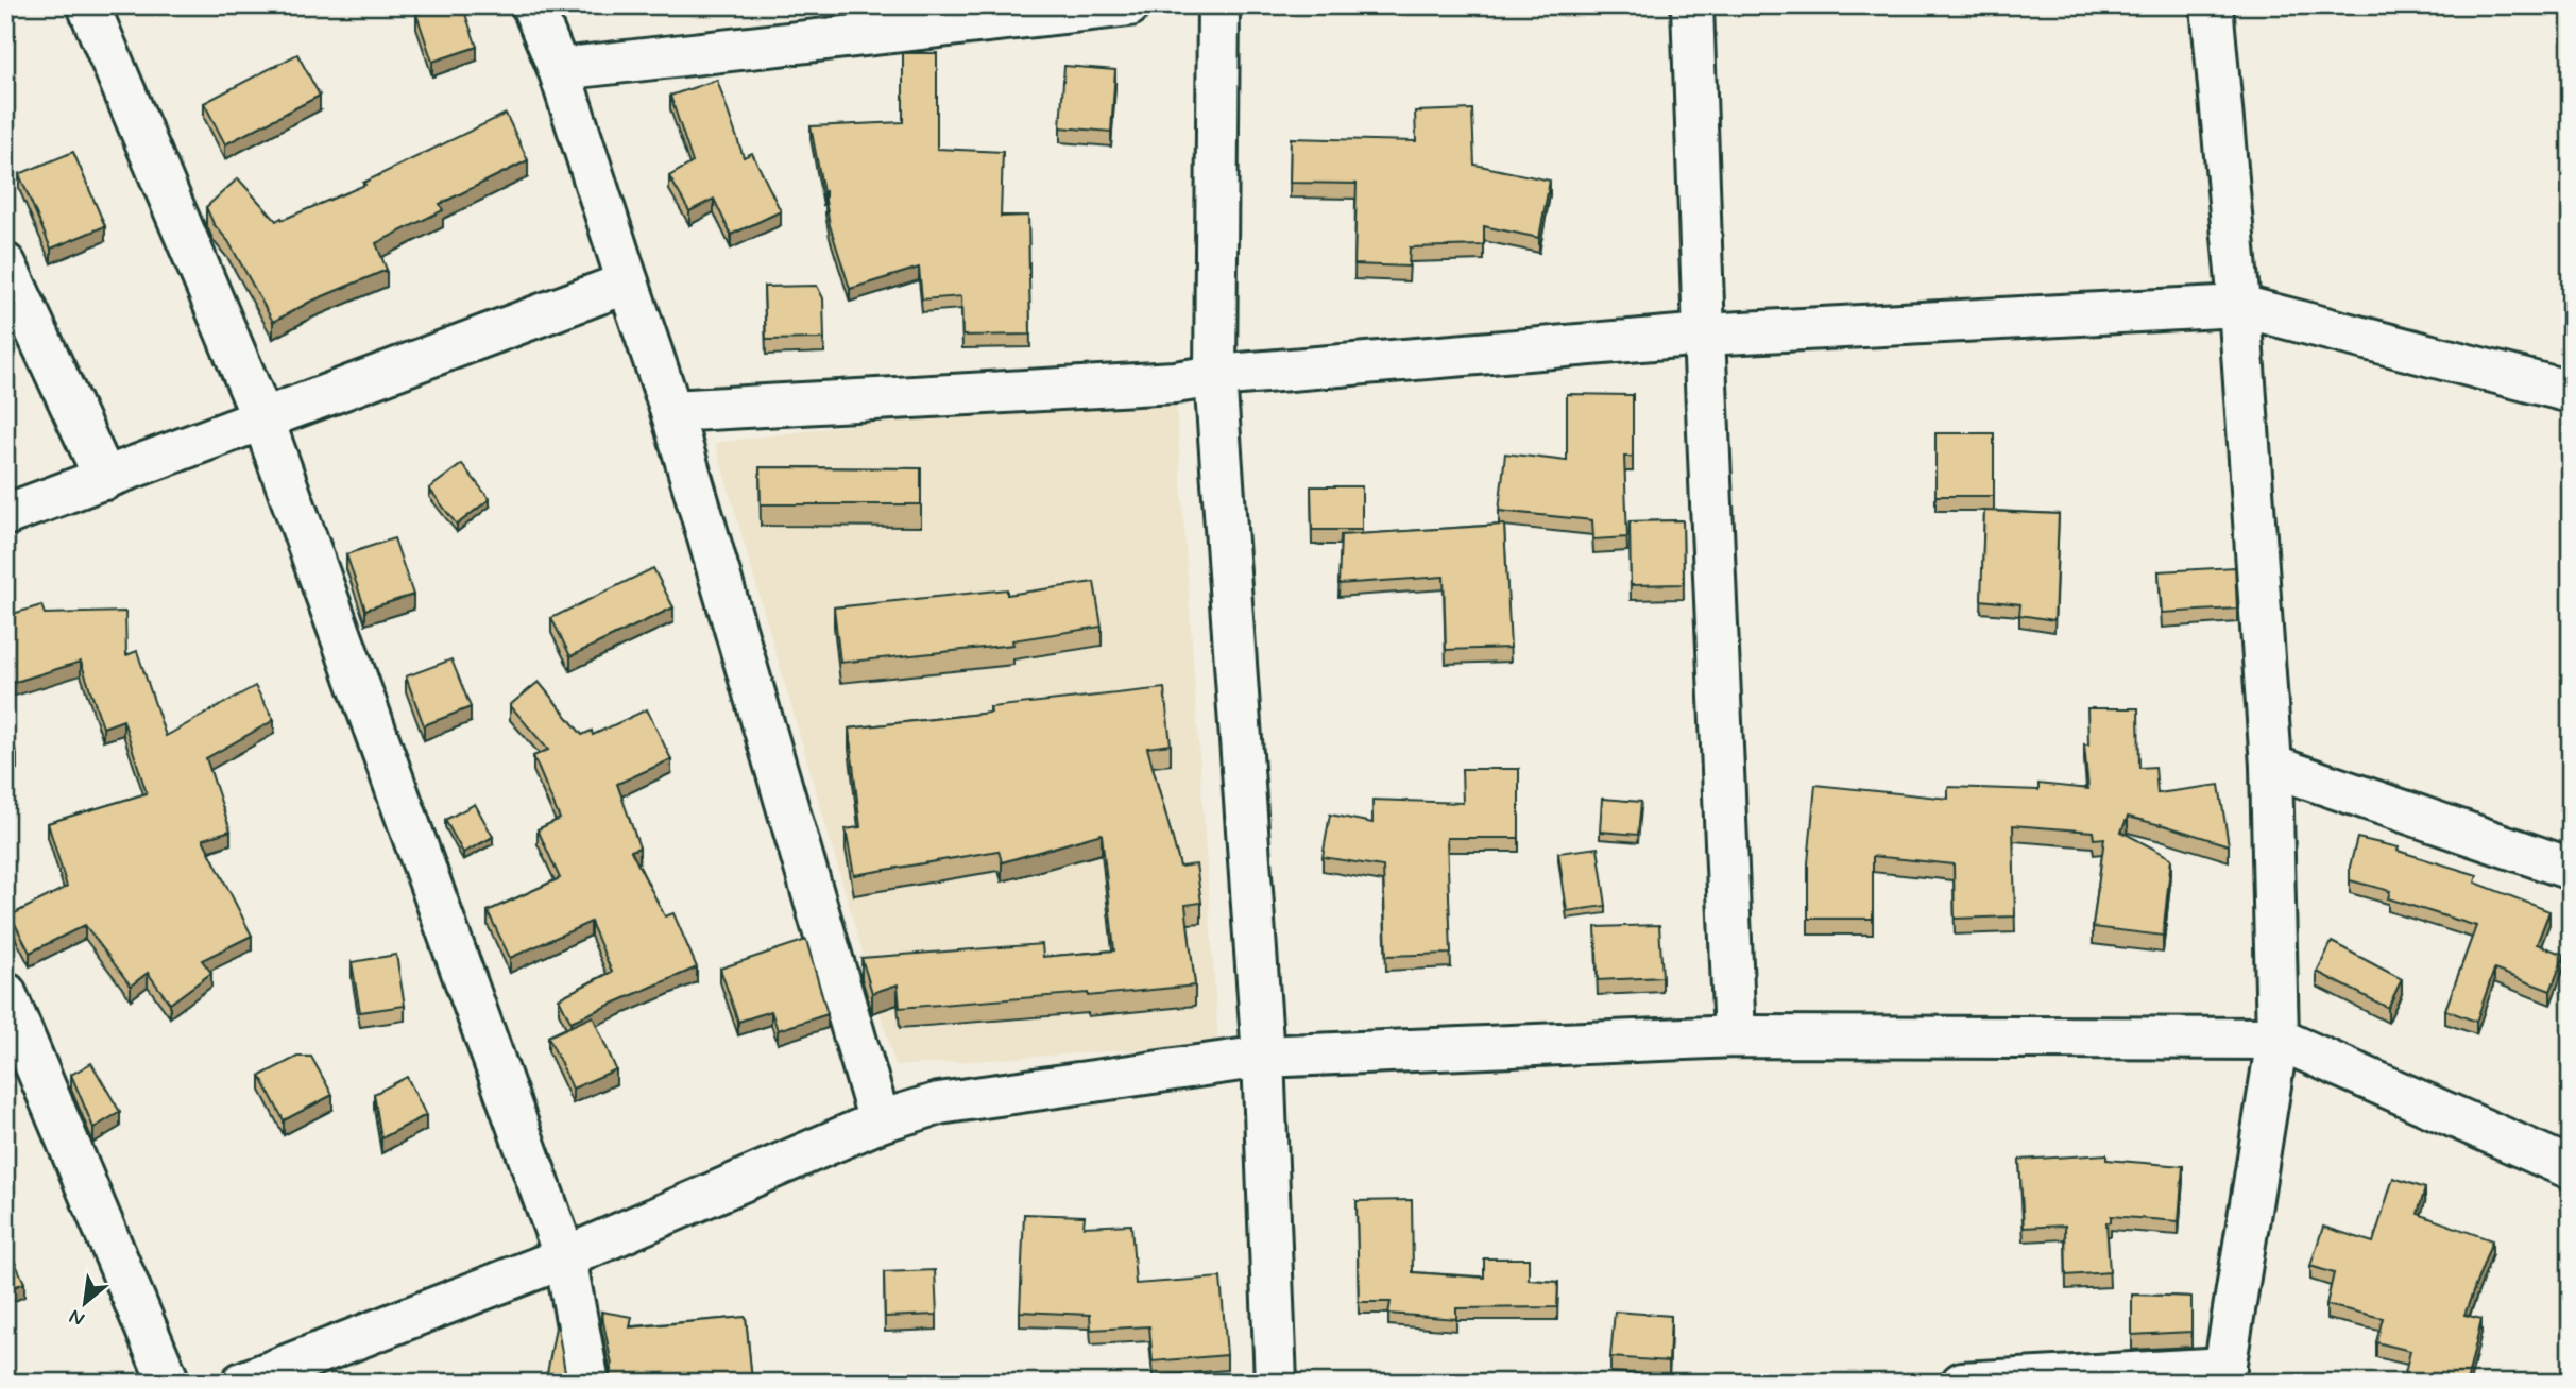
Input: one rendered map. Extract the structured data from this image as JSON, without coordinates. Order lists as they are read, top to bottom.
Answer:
{
  "north": "bottom left"
}
